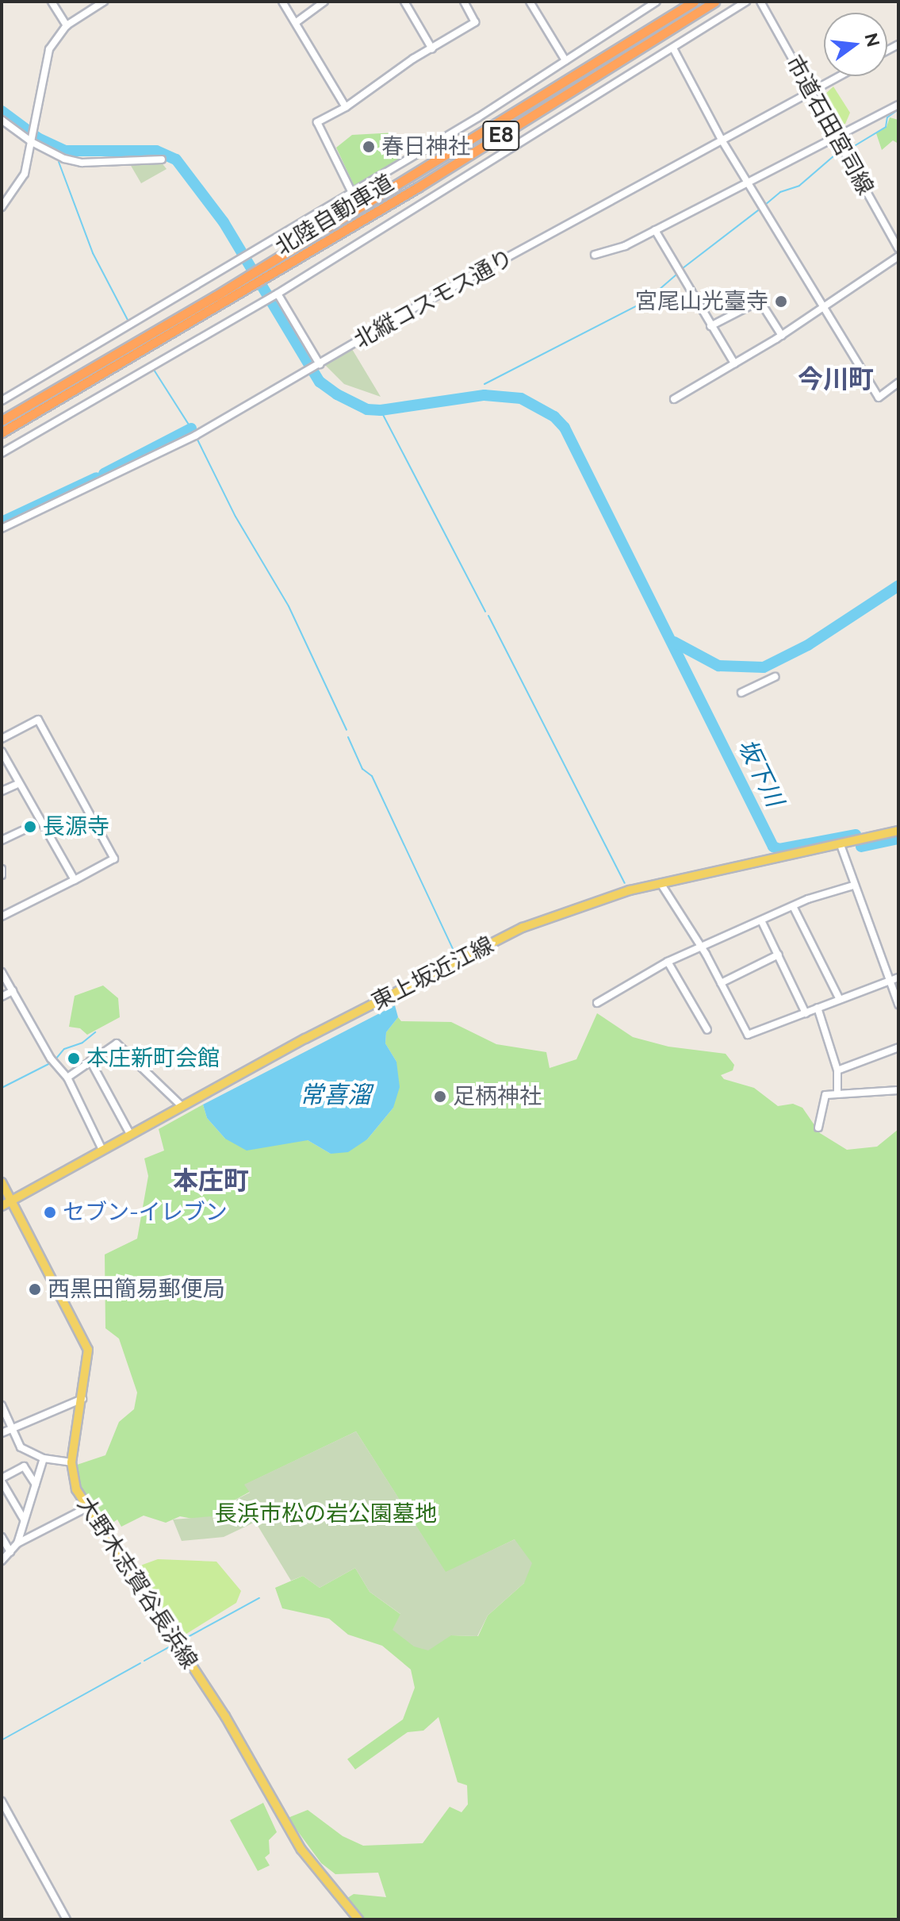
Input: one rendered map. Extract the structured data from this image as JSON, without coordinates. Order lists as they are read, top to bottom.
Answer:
{
  "streets": {
    "highway": ["E8", "北陸自動車道"],
    "main road": ["東上坂近江線", "大野木志賀谷長浜線"],
    "street": ["市道石田宮司線", "北縦コスモス通り"]
  },
  "crossings": [
    ["市道石田宮司線", "北縦コスモス通り"],
    ["東上坂近江線", "大野木志賀谷長浜線"]
  ],
  "districts": ["今川町", "本庄町"],
  "water": ["坂下川", "常喜溜"],
  "parks": ["長浜市松の岩公園墓地"],
  "places": [
    "春日神社",
    "宮尾山光臺寺",
    "長源寺",
    "本庄新町会館",
    "足柄神社",
    "セブン-イレブン",
    "西黒田簡易郵便局"
  ],
  "north": "right"
}
